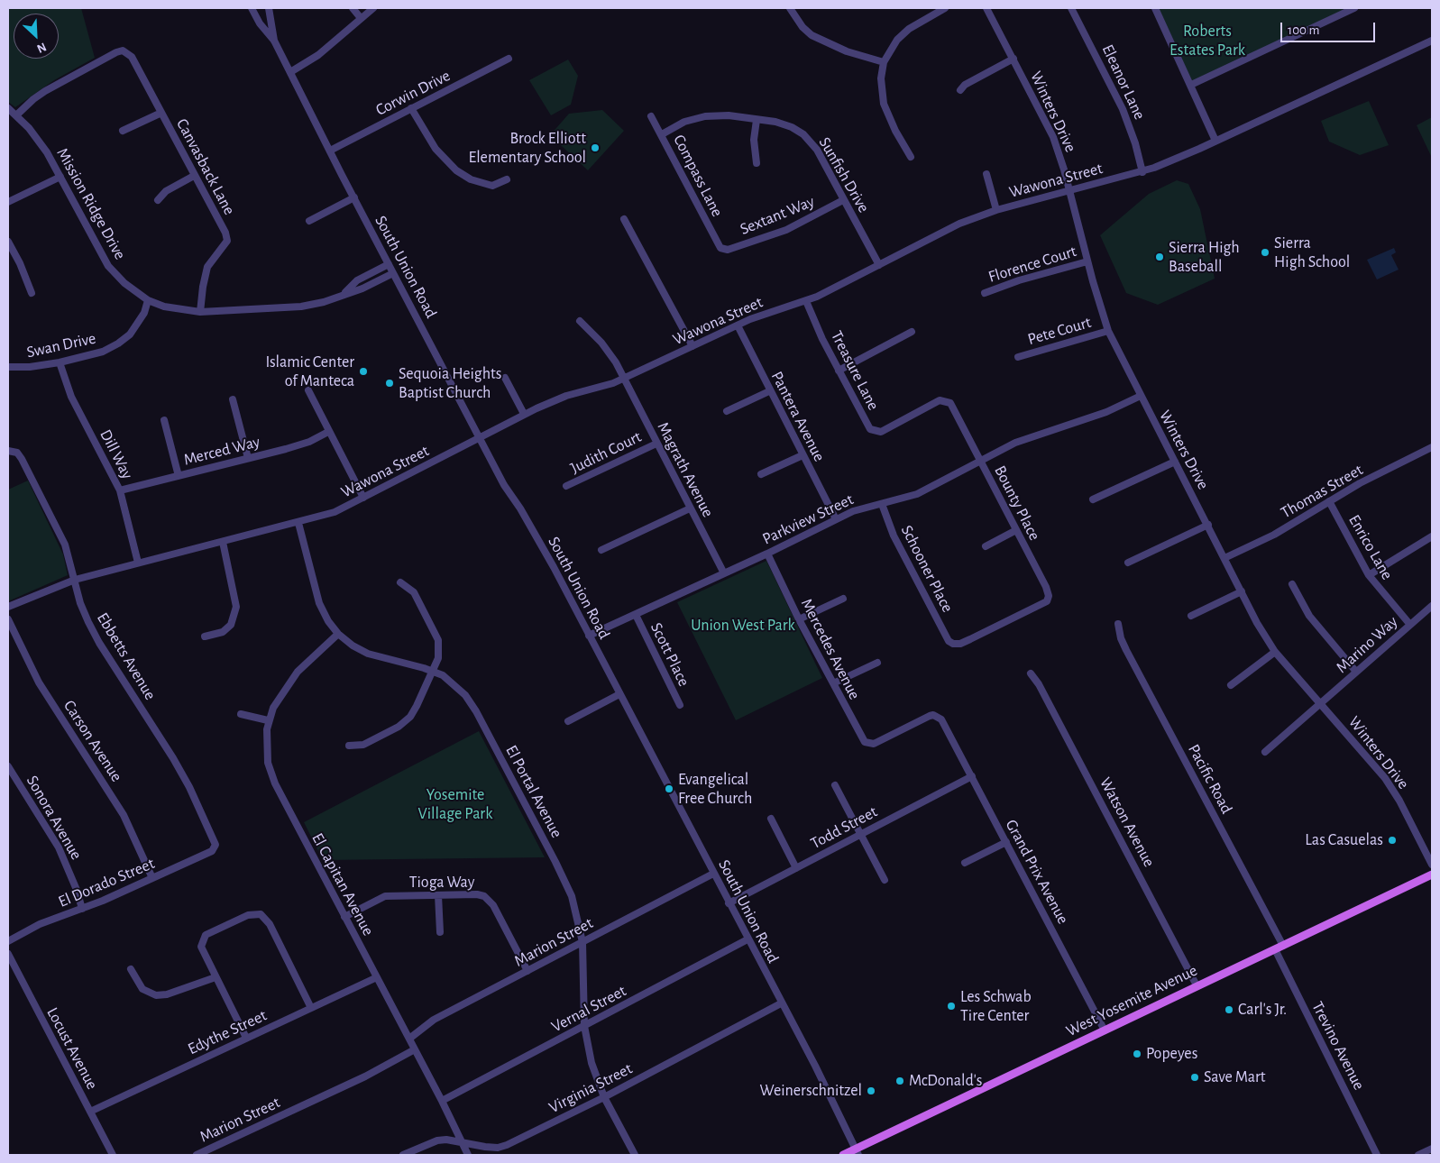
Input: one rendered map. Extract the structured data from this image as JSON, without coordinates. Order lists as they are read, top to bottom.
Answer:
{
  "streets": {
    "main road": ["West Yosemite Avenue"],
    "street": [
      "Eleanor Lane",
      "Corwin Drive",
      "Winters Drive",
      "Canvasback Lane",
      "Sunfish Drive",
      "Compass Lane",
      "Wawona Street",
      "Mission Ridge Drive",
      "Sextant Way",
      "Florence Court",
      "South Union Road",
      "Pete Court",
      "Swan Drive",
      "Treasure Lane",
      "Pantera Avenue",
      "Merced Way",
      "Judith Court",
      "Dill Way",
      "Magrath Avenue",
      "Thomas Street",
      "Bounty Place",
      "Parkview Street",
      "Enrico Lane",
      "Schooner Place",
      "Marino Way",
      "Mercedes Avenue",
      "Scott Place",
      "Ebbetts Avenue",
      "Carson Avenue",
      "Pacific Road",
      "El Portal Avenue",
      "Sonora Avenue",
      "Watson Avenue",
      "Todd Street",
      "Grand Prix Avenue",
      "El Dorado Street",
      "Tioga Way",
      "El Capitan Avenue",
      "Marion Street",
      "Vernal Street",
      "Edythe Street",
      "Trevino Avenue",
      "Locust Avenue",
      "Virginia Street"
    ]
  },
  "crossings": [
    ["Eleanor Lane", "Wawona Street"],
    ["Corwin Drive", "South Union Road"],
    ["Winters Drive", "Wawona Street"],
    ["Winters Drive", "Florence Court"],
    ["Winters Drive", "Pete Court"],
    ["Winters Drive", "Thomas Street"],
    ["Winters Drive", "Parkview Street"],
    ["Winters Drive", "Marino Way"],
    ["Canvasback Lane", "Mission Ridge Drive"],
    ["Sunfish Drive", "Compass Lane"],
    ["Sunfish Drive", "Wawona Street"],
    ["Sunfish Drive", "Sextant Way"],
    ["Compass Lane", "Sextant Way"],
    ["Wawona Street", "South Union Road"],
    ["Wawona Street", "Treasure Lane"],
    ["Wawona Street", "Pantera Avenue"],
    ["Wawona Street", "Dill Way"],
    ["Wawona Street", "Magrath Avenue"],
    ["Wawona Street", "Ebbetts Avenue"],
    ["Wawona Street", "El Portal Avenue"],
    ["Mission Ridge Drive", "South Union Road"],
    ["Mission Ridge Drive", "Swan Drive"],
    ["South Union Road", "Parkview Street"],
    ["South Union Road", "Todd Street"],
    ["South Union Road", "Marion Street"],
    ["South Union Road", "West Yosemite Avenue"],
    ["South Union Road", "Vernal Street"],
    ["South Union Road", "Virginia Street"],
    ["Swan Drive", "Dill Way"],
    ["Treasure Lane", "Bounty Place"],
    ["Pantera Avenue", "Parkview Street"],
    ["Merced Way", "Dill Way"],
    ["Judith Court", "Magrath Avenue"],
    ["Magrath Avenue", "Parkview Street"],
    ["Thomas Street", "Enrico Lane"],
    ["Bounty Place", "Parkview Street"],
    ["Bounty Place", "Schooner Place"],
    ["Parkview Street", "Schooner Place"],
    ["Parkview Street", "Mercedes Avenue"],
    ["Parkview Street", "Scott Place"],
    ["Enrico Lane", "Marino Way"],
    ["Mercedes Avenue", "Grand Prix Avenue"],
    ["Ebbetts Avenue", "El Dorado Street"],
    ["Carson Avenue", "El Dorado Street"],
    ["Pacific Road", "West Yosemite Avenue"],
    ["El Portal Avenue", "El Capitan Avenue"],
    ["El Portal Avenue", "Marion Street"],
    ["El Portal Avenue", "Vernal Street"],
    ["El Portal Avenue", "Virginia Street"],
    ["Sonora Avenue", "El Dorado Street"],
    ["Watson Avenue", "West Yosemite Avenue"],
    ["Todd Street", "Grand Prix Avenue"],
    ["Grand Prix Avenue", "West Yosemite Avenue"],
    ["Tioga Way", "El Capitan Avenue"],
    ["Tioga Way", "Marion Street"],
    ["El Capitan Avenue", "Marion Street"],
    ["El Capitan Avenue", "Vernal Street"],
    ["El Capitan Avenue", "Edythe Street"],
    ["El Capitan Avenue", "Virginia Street"],
    ["West Yosemite Avenue", "Trevino Avenue"],
    ["Edythe Street", "Locust Avenue"]
  ],
  "parks": ["Roberts Estates Park", "Union West Park", "Yosemite Village Park"],
  "places": [
    "Brock Elliott Elementary School",
    "Sierra High School",
    "Sierra High Baseball",
    "Islamic Center of Manteca",
    "Sequoia Heights Baptist Church",
    "Evangelical Free Church",
    "Las Casuelas",
    "Les Schwab Tire Center",
    "Carl's Jr.",
    "Popeyes",
    "Save Mart",
    "McDonald's",
    "Weinerschnitzel"
  ],
  "scale_bar": "100 m",
  "north": "bottom right"
}
